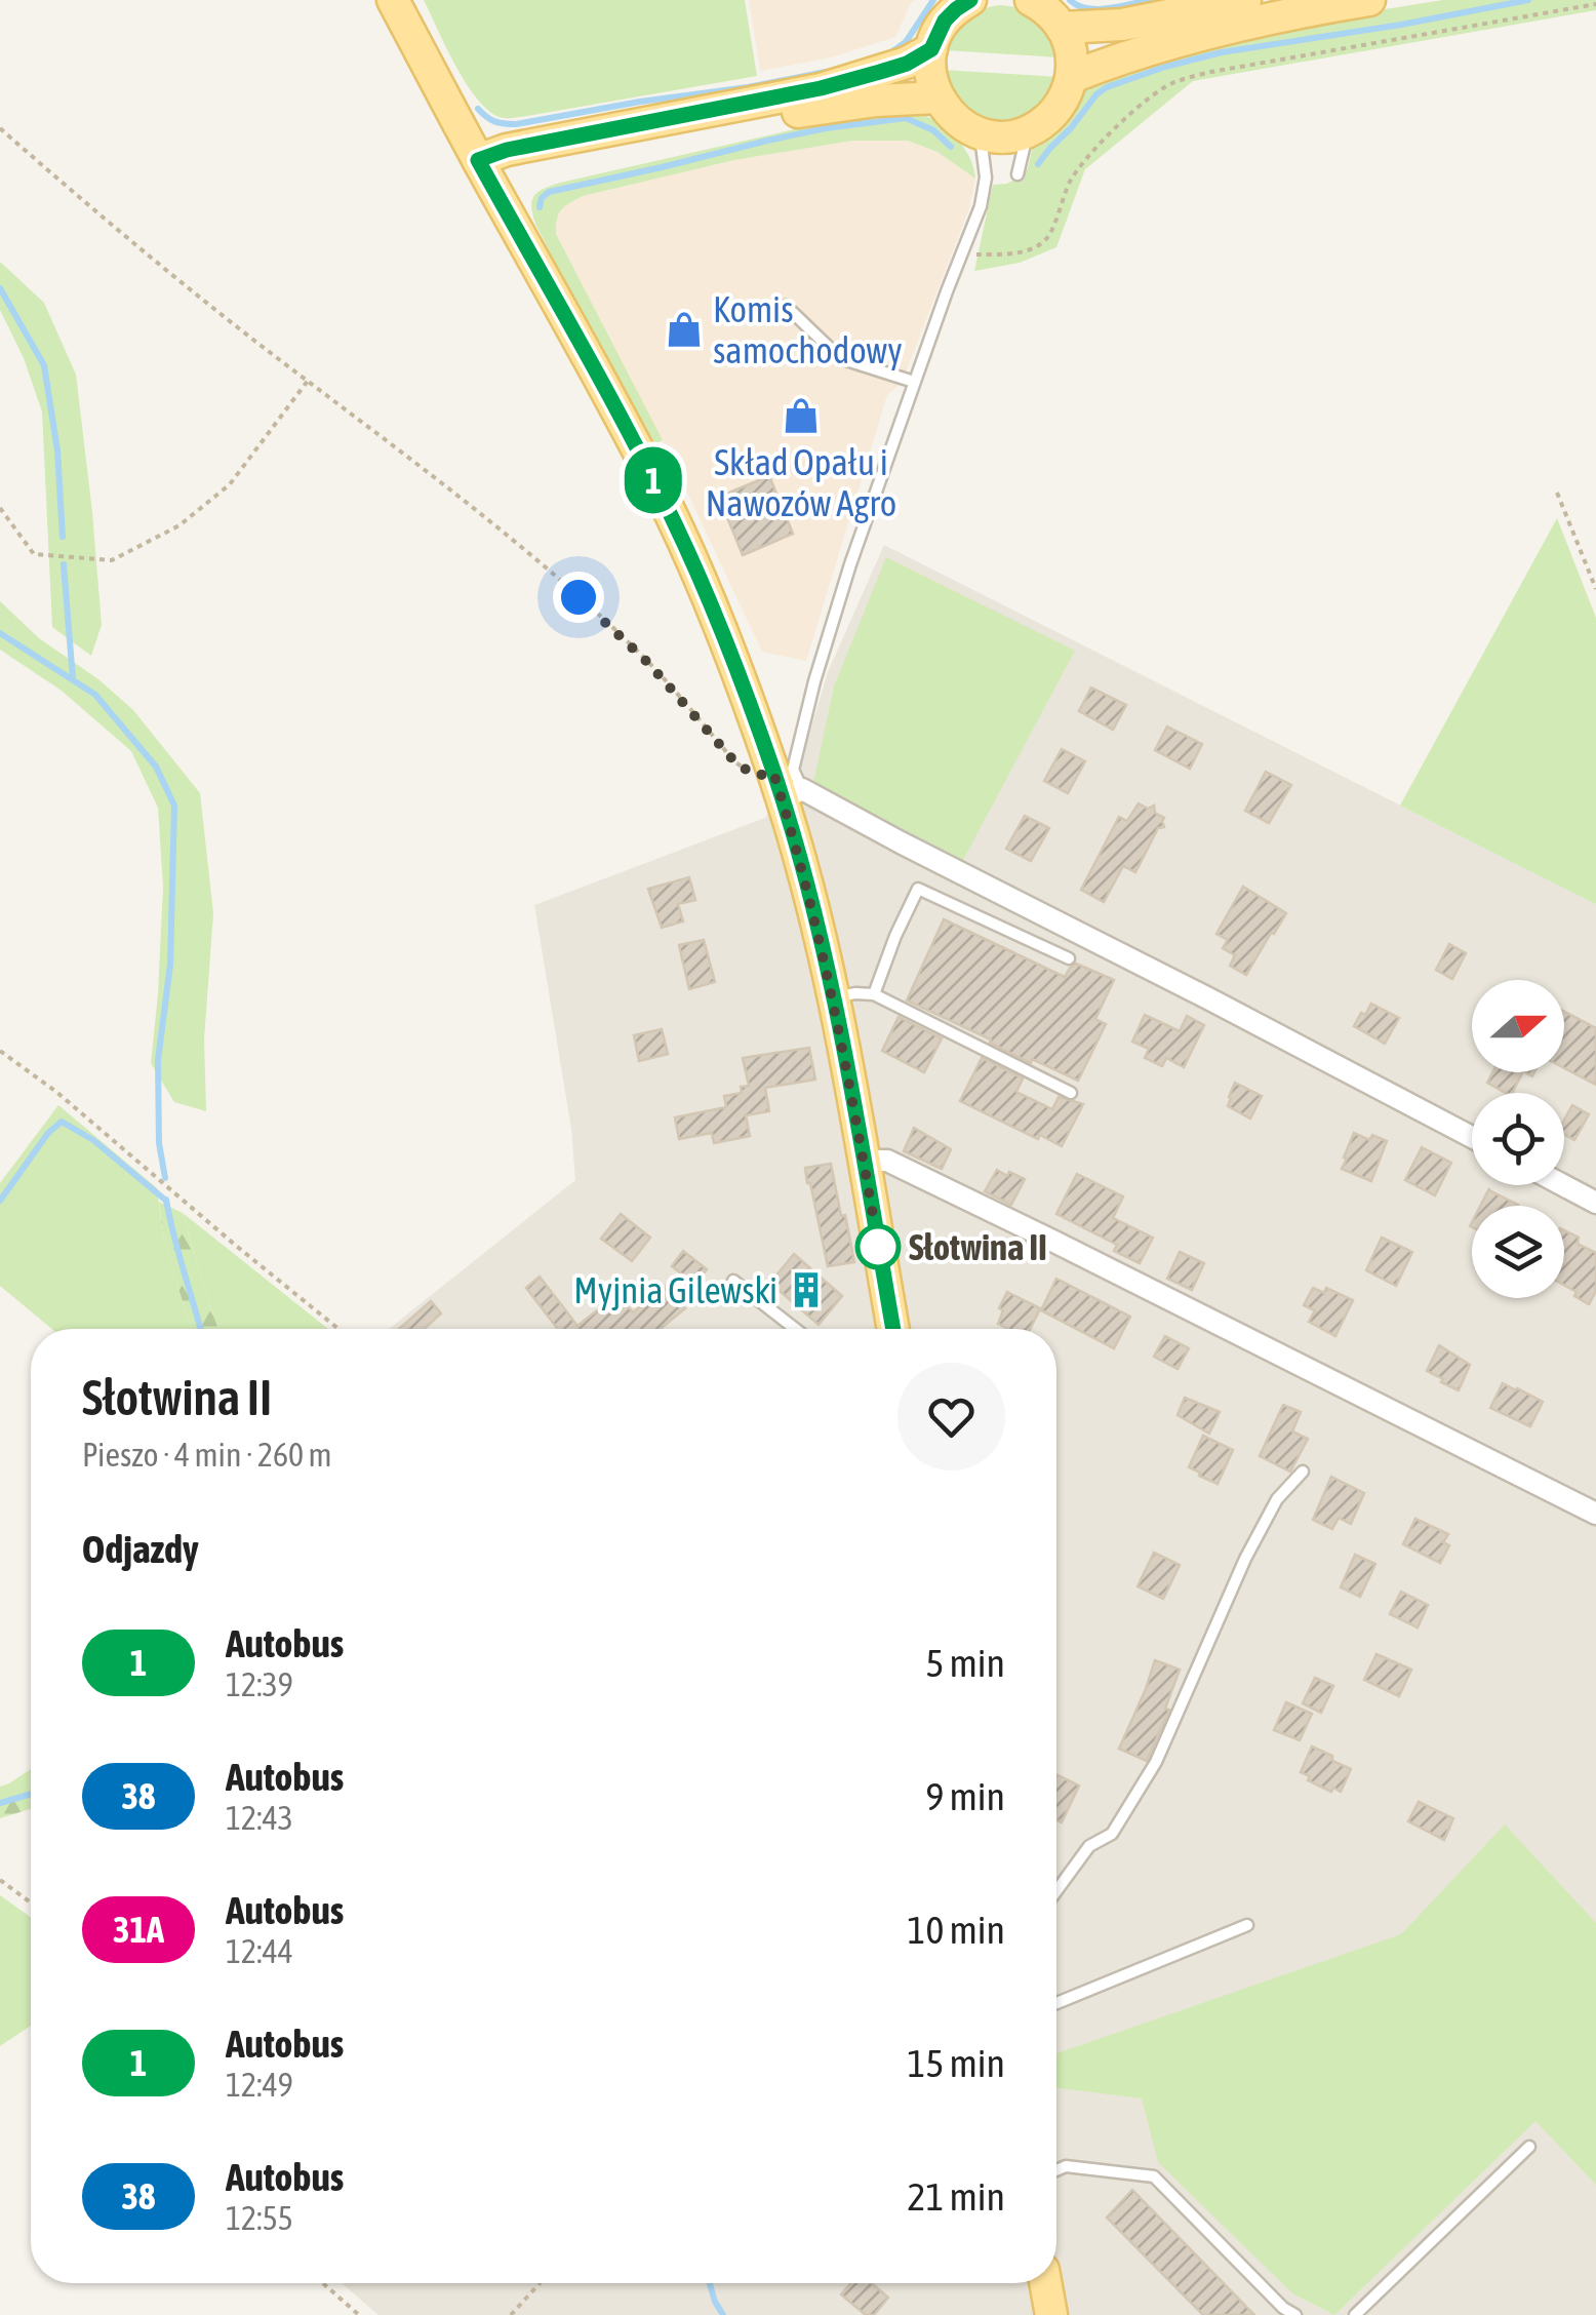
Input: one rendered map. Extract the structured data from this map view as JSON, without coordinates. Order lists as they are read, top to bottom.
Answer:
{
  "places": {
    "shop": ["Komis samochodowy", "Skład Opału i Nawozów Agro"],
    "other": ["Słotwina II"],
    "building": ["Myjnia Gilewski"]
  },
  "lines": ["bus line 1"],
  "north": "right",
  "page": {
    "on_map": "1",
    "heading": [
      ["Słotwina II", "Pieszo · 4 min · 260 m"],
      "Odjazdy"
    ],
    "list": [
      {
        "mark": "1",
        "name": "Autobus",
        "note": "12:39",
        "value": "5 min"
      },
      {
        "mark": "38",
        "name": "Autobus",
        "note": "12:43",
        "value": "9 min"
      },
      {
        "mark": "31A",
        "name": "Autobus",
        "note": "12:44",
        "value": "10 min"
      },
      {
        "mark": "1",
        "name": "Autobus",
        "note": "12:49",
        "value": "15 min"
      },
      {
        "mark": "38",
        "name": "Autobus",
        "note": "12:55",
        "value": "21 min"
      }
    ]
  }
}
